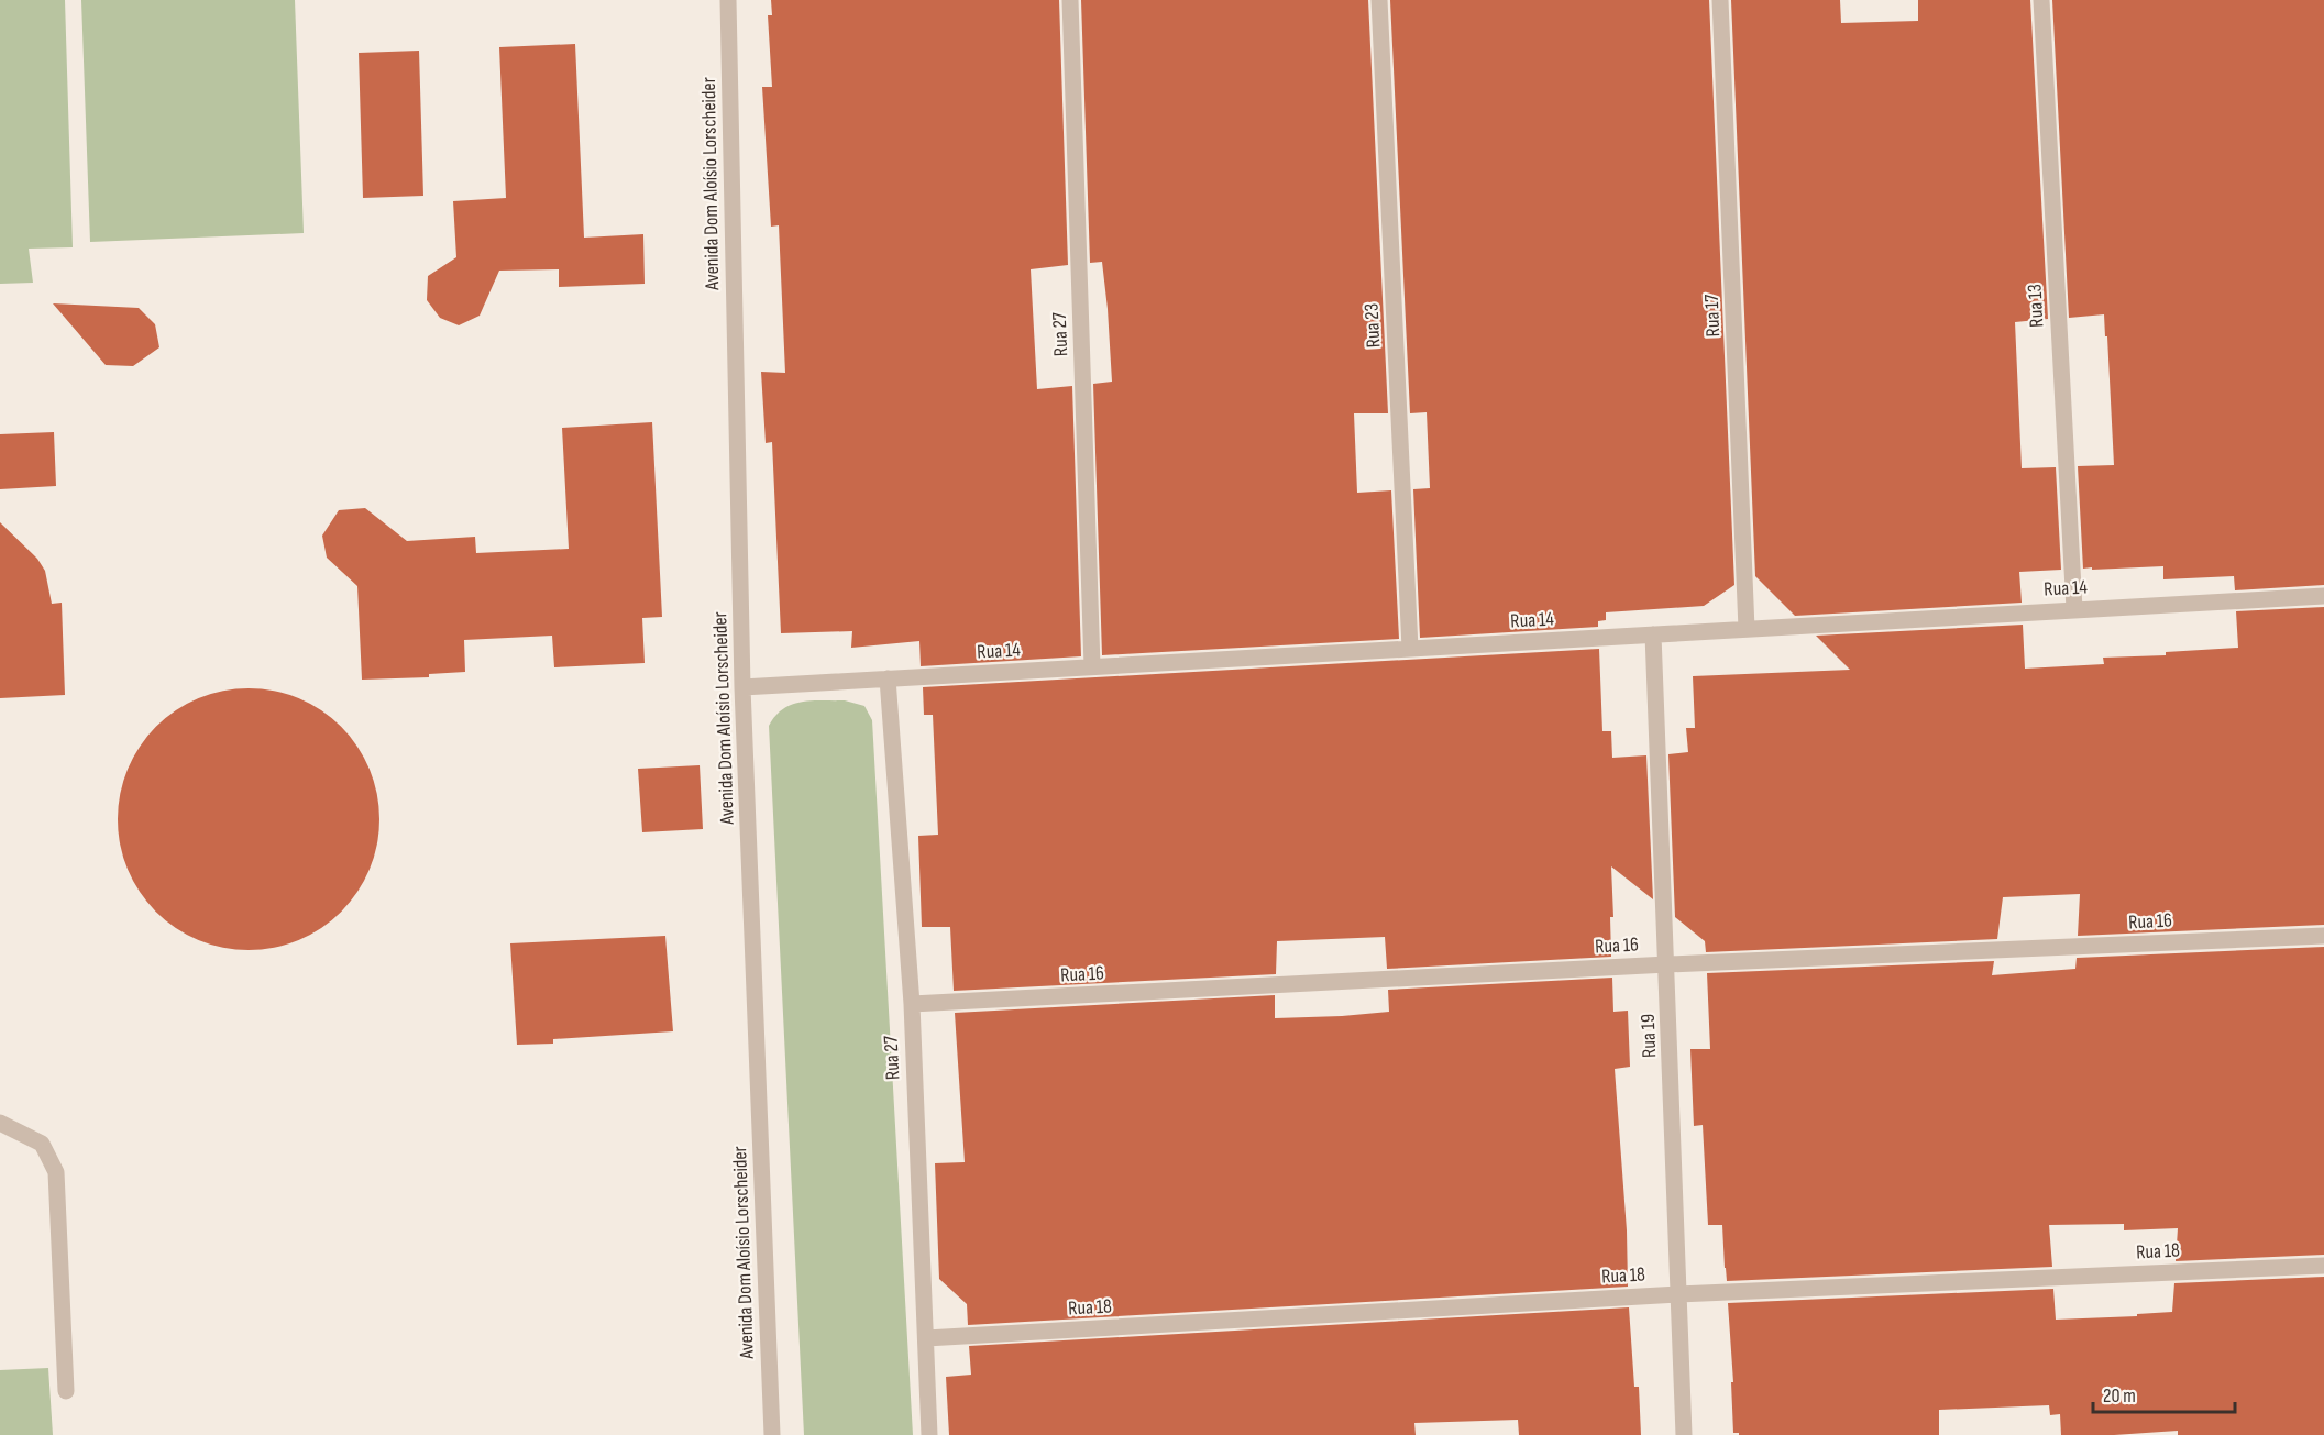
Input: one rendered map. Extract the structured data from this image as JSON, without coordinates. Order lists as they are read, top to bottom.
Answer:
{
  "streets": {
    "street": [
      "Avenida Dom Aloísio Lorscheider",
      "Rua 13",
      "Rua 17",
      "Rua 23",
      "Rua 27",
      "Rua 14",
      "Rua 16",
      "Rua 19",
      "Rua 18"
    ]
  },
  "crossings": [
    ["Avenida Dom Aloísio Lorscheider", "Rua 14"],
    ["Rua 13", "Rua 14"],
    ["Rua 17", "Rua 14"],
    ["Rua 23", "Rua 14"],
    ["Rua 27", "Rua 14"],
    ["Rua 27", "Rua 16"],
    ["Rua 27", "Rua 18"],
    ["Rua 14", "Rua 19"],
    ["Rua 16", "Rua 19"],
    ["Rua 19", "Rua 18"]
  ],
  "scale_bar": "20 m"
}
